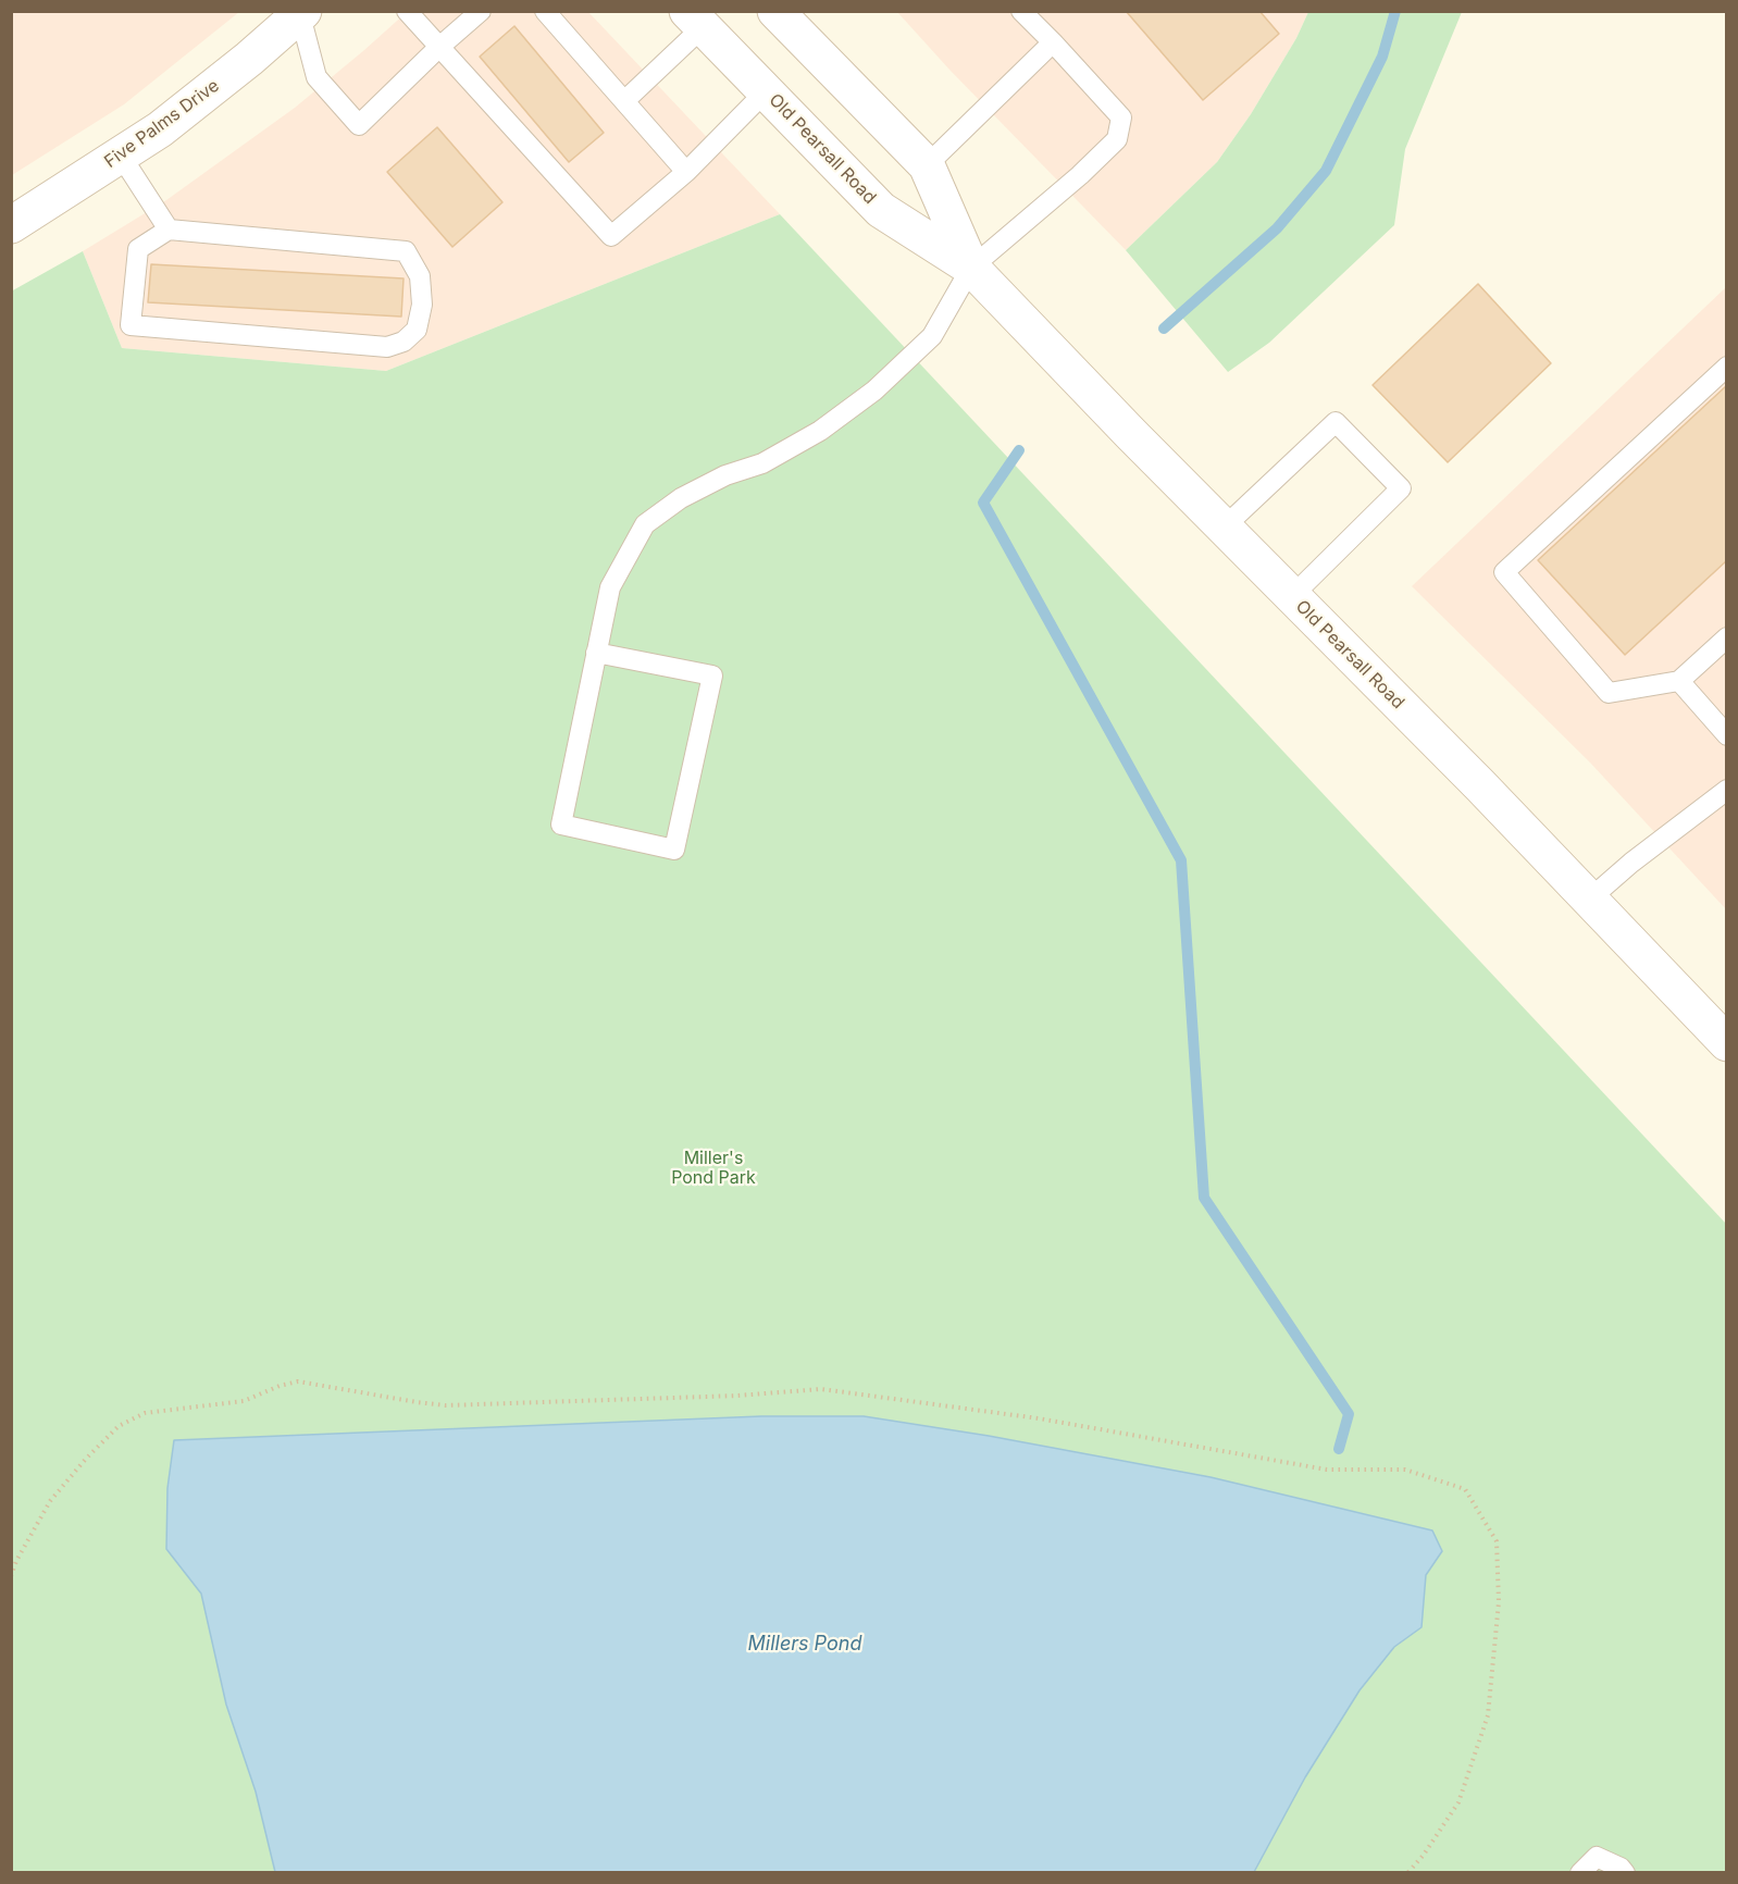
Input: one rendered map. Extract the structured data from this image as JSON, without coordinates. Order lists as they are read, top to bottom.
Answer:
{
  "streets": {
    "main road": ["Five Palms Drive", "Old Pearsall Road"]
  },
  "water": ["Millers Pond"],
  "parks": ["Miller's Pond Park"]
}
